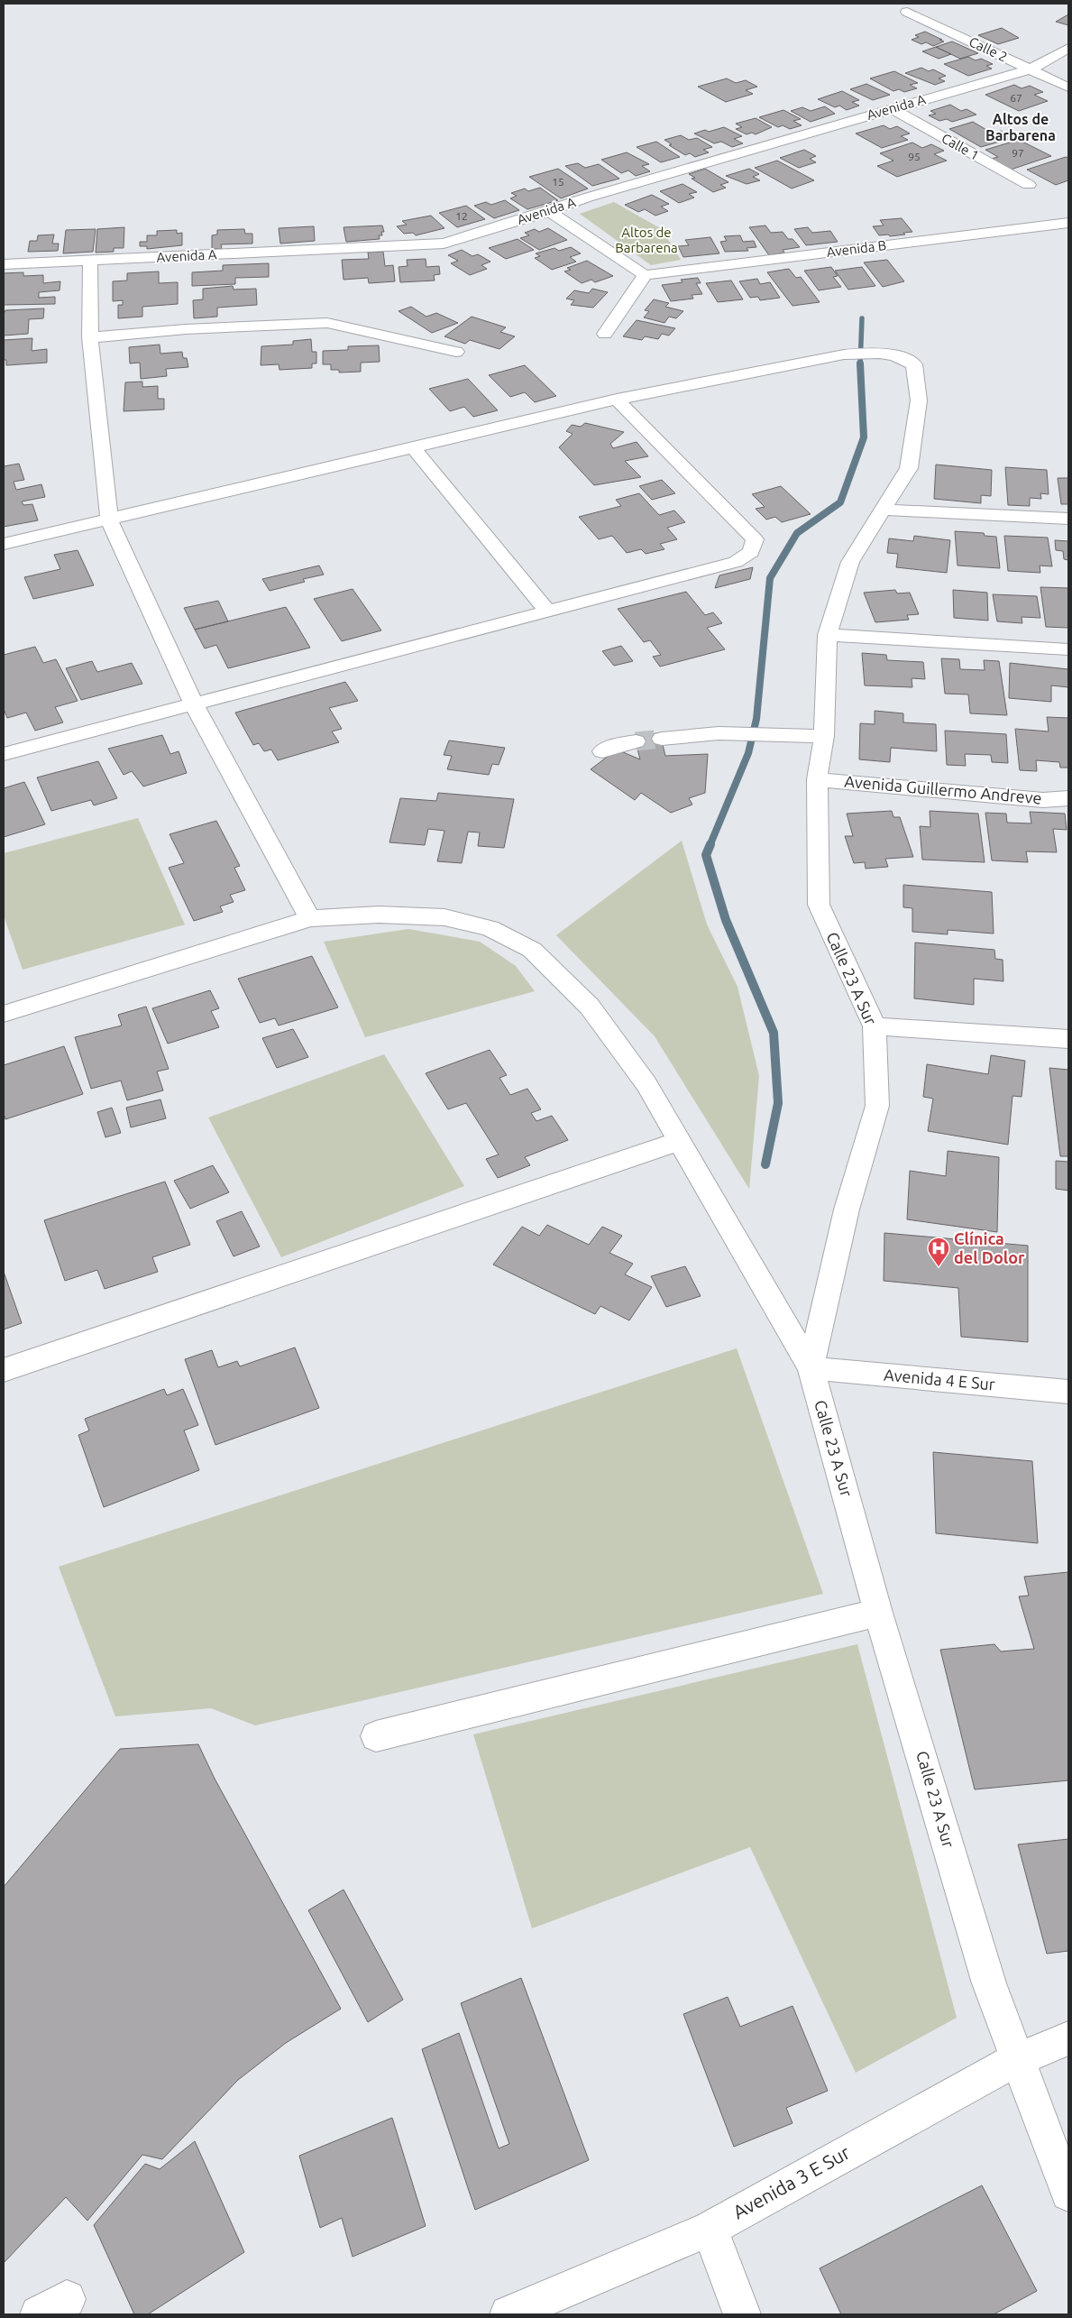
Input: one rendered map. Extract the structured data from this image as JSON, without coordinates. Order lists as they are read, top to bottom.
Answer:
{
  "streets": {
    "street": [
      "Calle 2",
      "Avenida A",
      "Calle 1",
      "Avenida B",
      "Avenida Guillermo Andreve",
      "Calle 23 A Sur",
      "Avenida 4 E Sur",
      "Avenida 3 E Sur"
    ]
  },
  "crossings": [
    ["Calle 2", "Avenida A"],
    ["Avenida A", "Calle 1"],
    ["Avenida Guillermo Andreve", "Calle 23 A Sur"],
    ["Calle 23 A Sur", "Avenida 4 E Sur"],
    ["Calle 23 A Sur", "Avenida 3 E Sur"]
  ],
  "districts": ["Altos de Barbarena"],
  "parks": ["Altos de Barbarena"],
  "places": {
    "hospital": ["Clínica del Dolor"]
  },
  "house_numbers": [
    "67",
    "97",
    "95",
    "15",
    "12"
  ]
}
